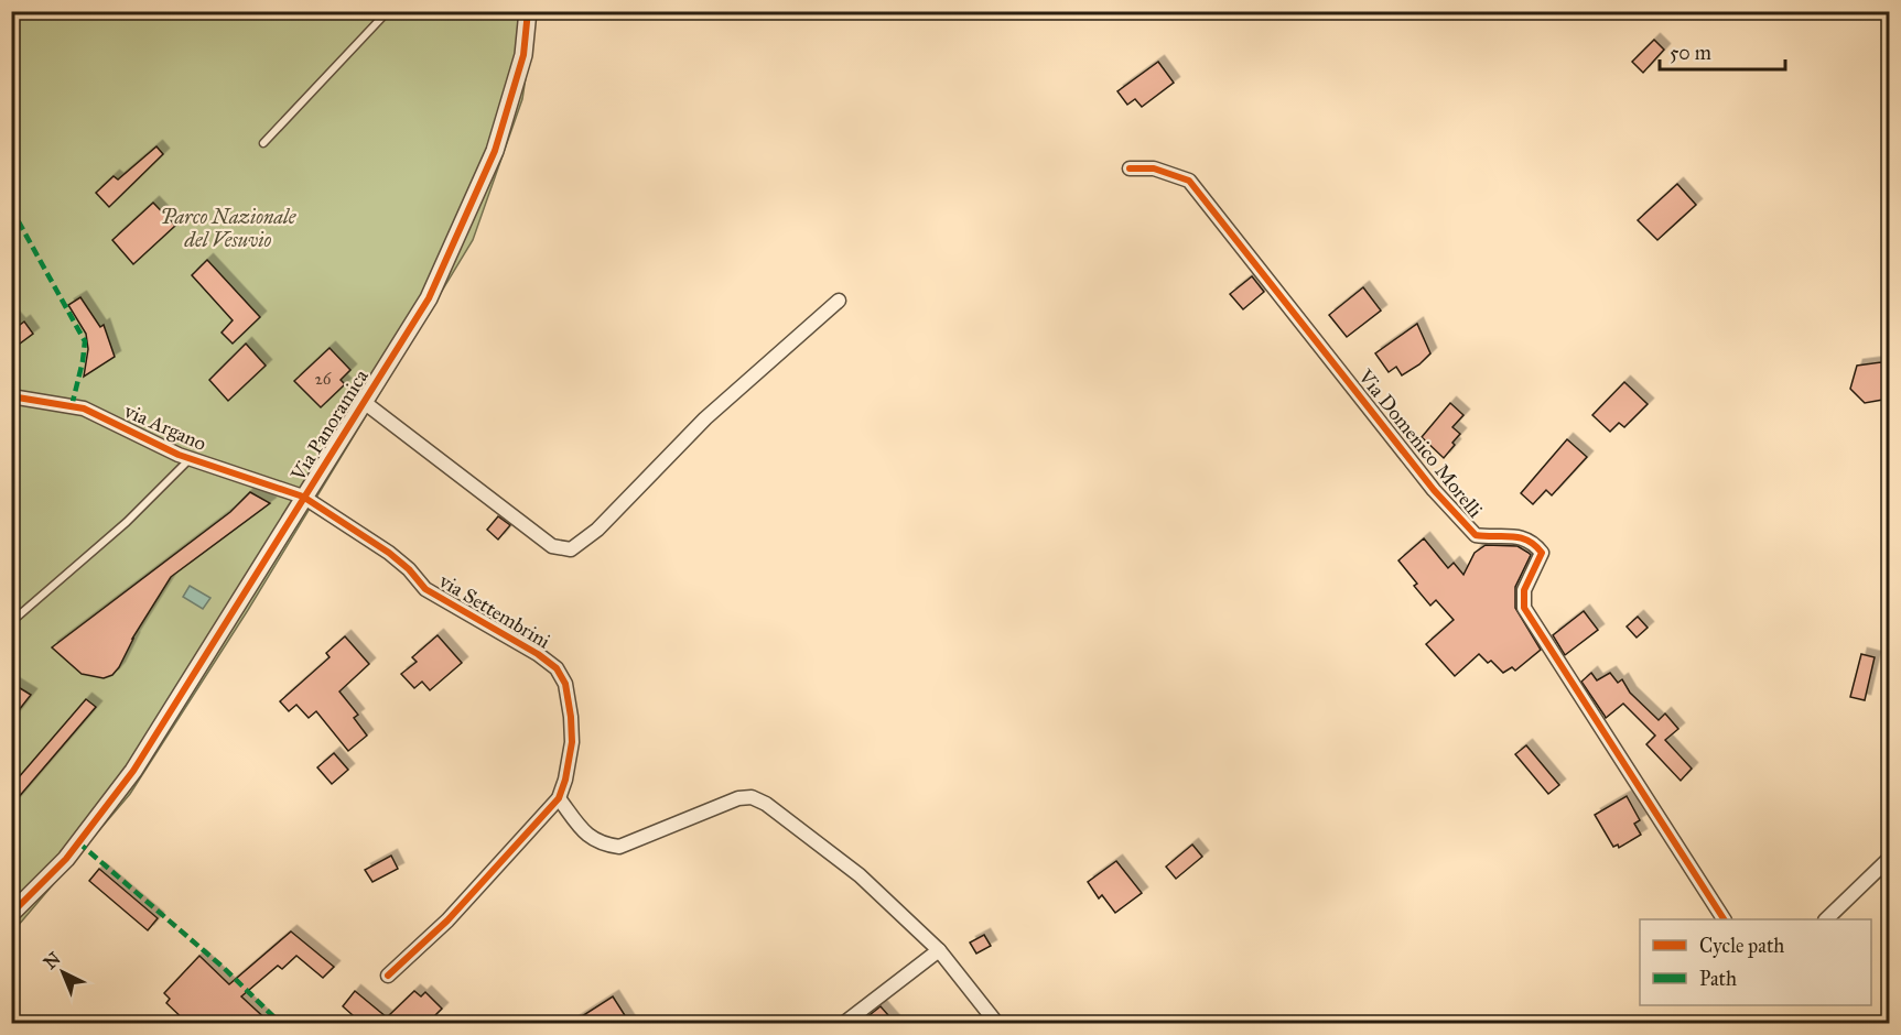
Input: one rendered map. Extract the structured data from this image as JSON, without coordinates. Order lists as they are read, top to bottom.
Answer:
{
  "streets": {
    "street": [
      "Via Panoramica",
      "via Argano",
      "Via Domenico Morelli",
      "via Settembrini"
    ]
  },
  "crossings": [
    ["Via Panoramica", "via Argano"],
    ["Via Panoramica", "via Settembrini"],
    ["via Argano", "via Settembrini"]
  ],
  "parks": ["Parco Nazionale del Vesuvio"],
  "house_numbers": ["26"],
  "legend": ["Cycle path", "Path"],
  "scale_bar": "50 m",
  "north": "top left"
}
